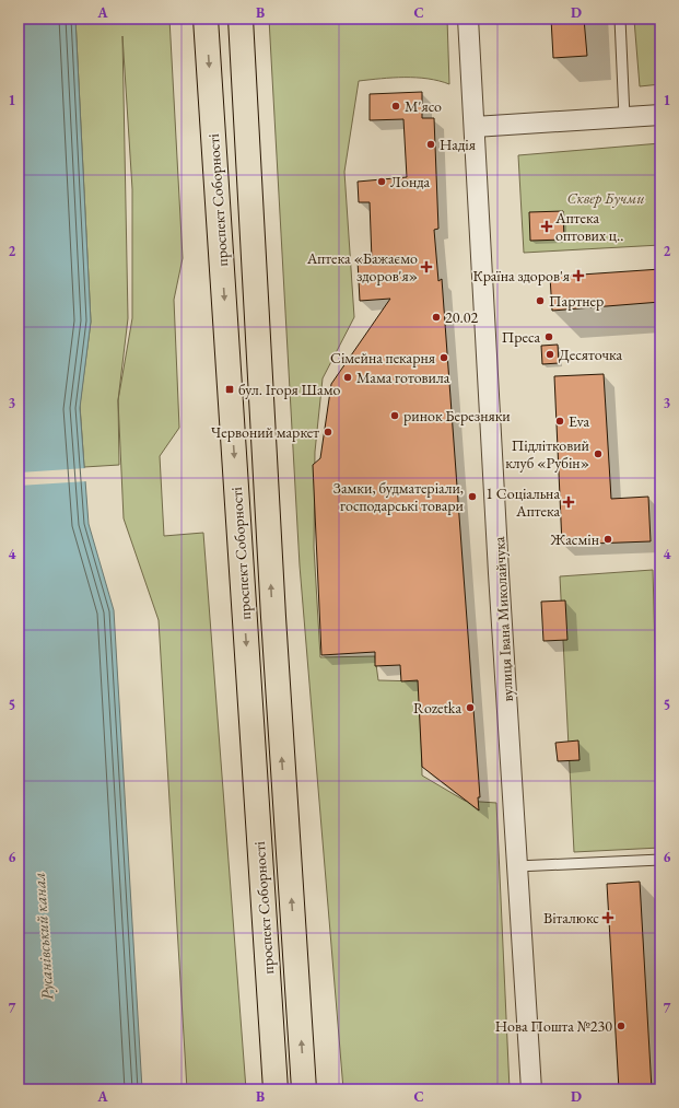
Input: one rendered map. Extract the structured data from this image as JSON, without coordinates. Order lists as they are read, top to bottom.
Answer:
{
  "streets": {
    "highway": ["проспект Соборності"],
    "street": ["вулиця Івана Миколайчука"]
  },
  "water": ["Русанівський канал"],
  "parks": ["Сквер Бучми"],
  "places": {
    "other": [
      "М'ясо",
      "Надія",
      "Лонда",
      "Партнер",
      "20.02",
      "Преса",
      "Десяточка",
      "Сімейна пекарня",
      "Мама готовила",
      "ринок Березняки",
      "Eva",
      "Червоний маркет",
      "Підлітковий клуб «Рубін»",
      "Замки, будматеріали, господарські товари",
      "Жасмін",
      "Rozetka",
      "Нова Пошта №230"
    ],
    "health": [
      "Аптека оптових ц‥",
      "Аптека «Бажаємо здоров'я»",
      "Країна здоров'я",
      "1 Соціальна Аптека",
      "Віталюкс"
    ],
    "transit": ["бул. Ігоря Шамо"]
  },
  "grid": {
    "columns": [
      "A",
      "B",
      "C",
      "D"
    ],
    "rows": [
      "1",
      "2",
      "3",
      "4",
      "5",
      "6",
      "7"
    ]
  }
}
